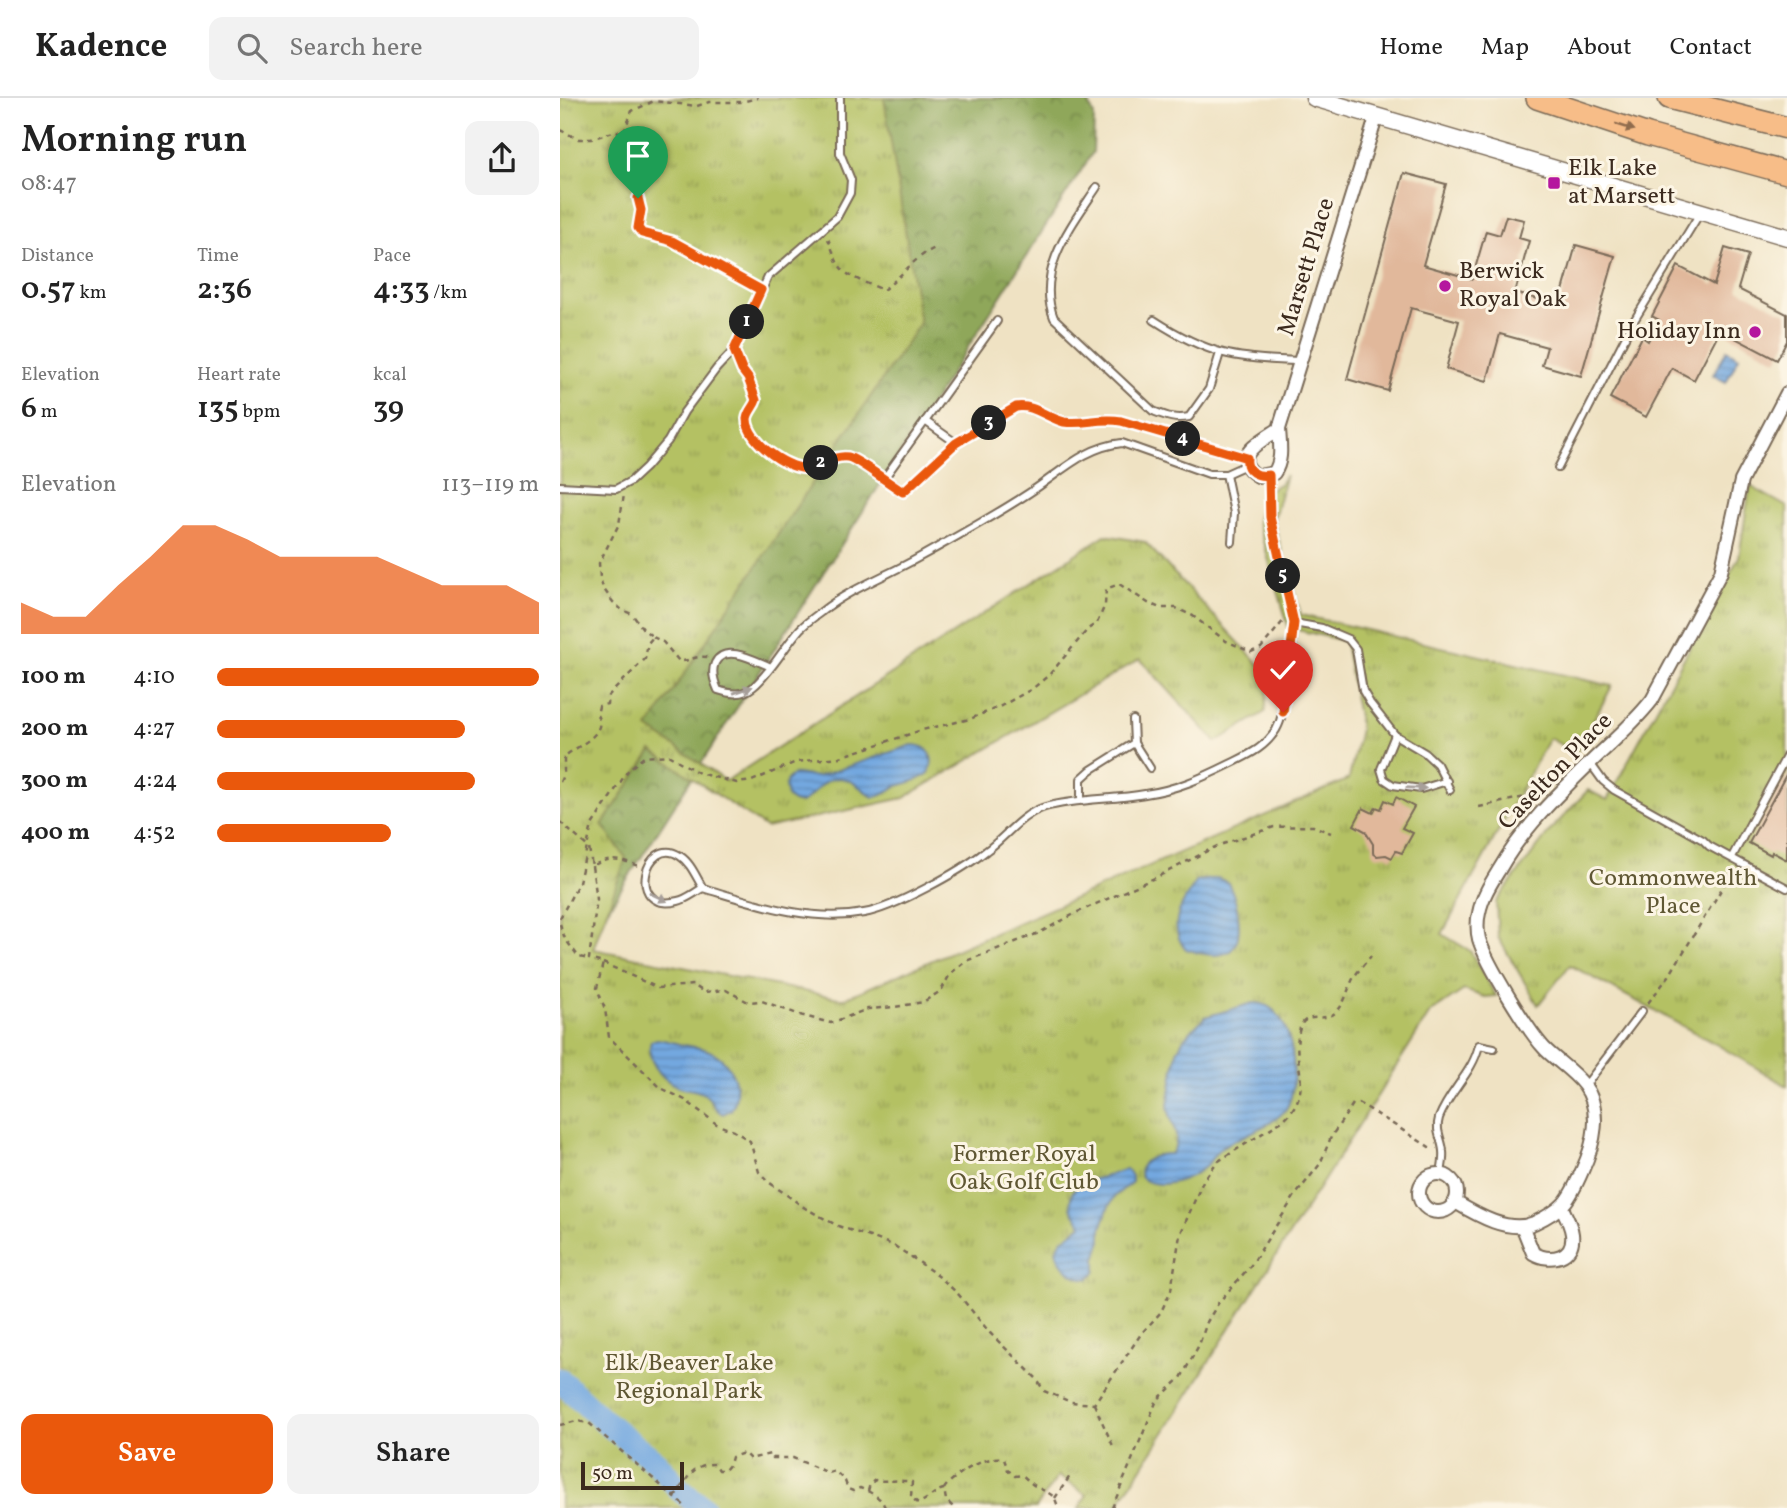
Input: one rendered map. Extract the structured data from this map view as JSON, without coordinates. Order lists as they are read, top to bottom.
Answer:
{
  "streets": {
    "street": ["Marsett Place", "Caselton Place"]
  },
  "parks": ["Commonwealth Place", "Former Royal Oak Golf Club", "Elk/Beaver Lake Regional Park"],
  "places": {
    "transit": ["Elk Lake at Marsett"],
    "other": ["Berwick Royal Oak", "Holiday Inn"]
  },
  "scale_bar": "50 m",
  "page": {
    "header": "Kadence",
    "search": "Search here",
    "nav": [
      "Home",
      "Map",
      "About",
      "Contact"
    ],
    "heading": ["Morning run", "08:47"],
    "stats": [
      ["Distance", "0.57 km"],
      ["Time", "2:36"],
      ["Pace", "4:33 /km"],
      ["Elevation", "6 m"],
      ["Heart rate", "135 bpm"],
      ["kcal", "39"]
    ],
    "pins": [
      "1",
      "3",
      "4",
      "2",
      "5"
    ],
    "chart": ["Elevation", "113–119 m"],
    "list": [
      {
        "name": "100 m",
        "note": "4:10"
      },
      {
        "name": "200 m",
        "note": "4:27"
      },
      {
        "name": "300 m",
        "note": "4:24"
      },
      {
        "name": "400 m",
        "note": "4:52"
      }
    ],
    "buttons": ["Save", "Share"],
    "scale": "50 m"
  }
}
